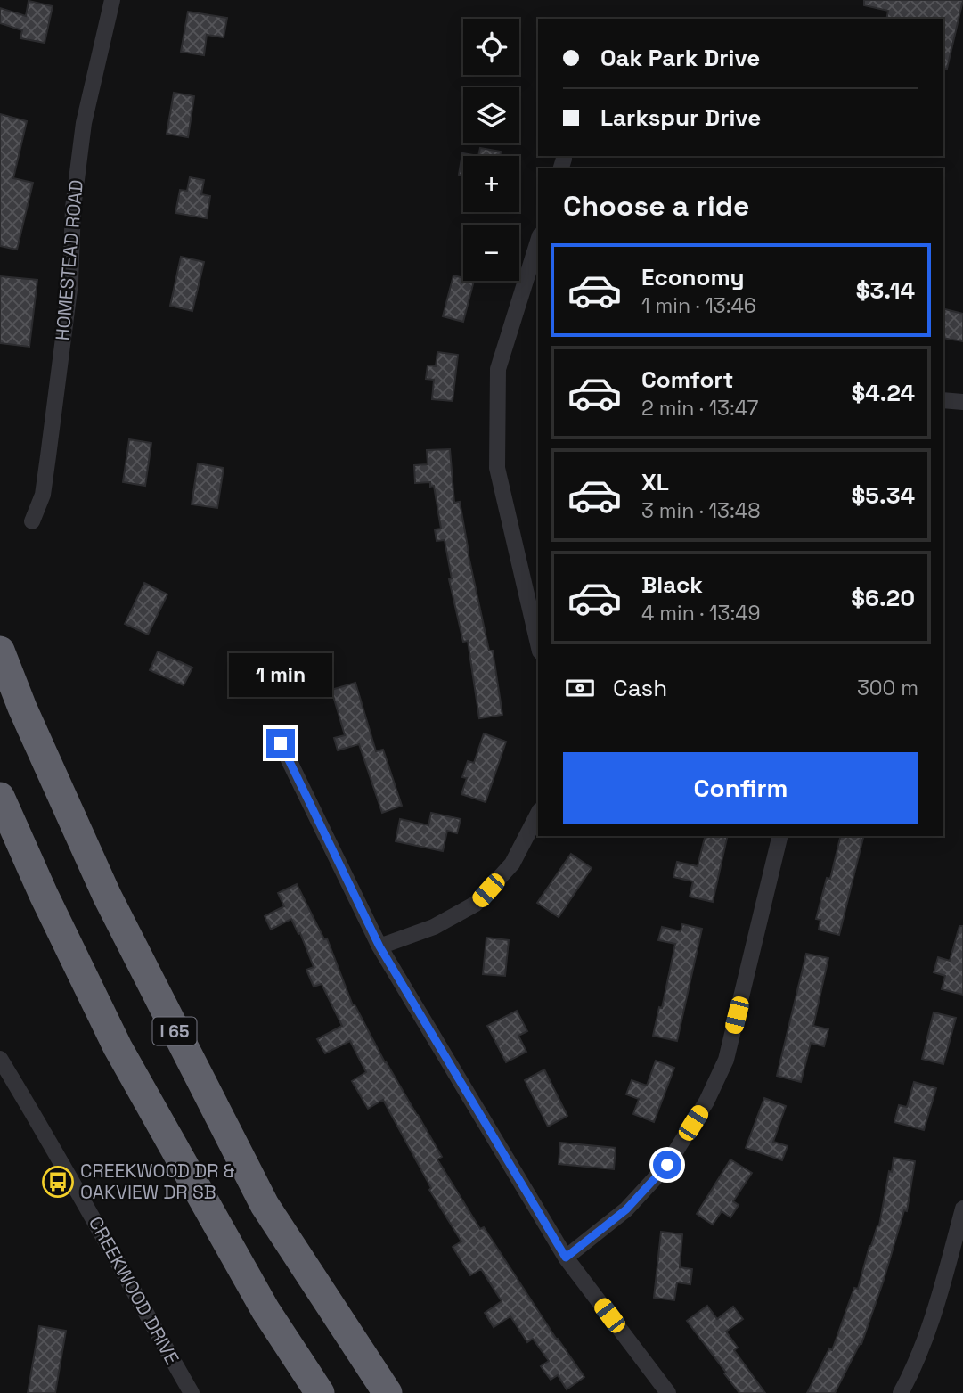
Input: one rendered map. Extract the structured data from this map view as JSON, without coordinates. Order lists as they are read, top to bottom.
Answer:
{
  "streets": {
    "highway": ["I 65"],
    "street": ["HOMESTEAD ROAD", "CREEKWOOD DRIVE"]
  },
  "places": {
    "bus stop": ["CREEKWOOD DR & OAKVIEW DR SB"]
  },
  "page": {
    "map_buttons": ["+", "−"],
    "banner": ["Oak Park Drive", "Larkspur Drive"],
    "heading": "Choose a ride",
    "list": [
      {
        "name": "Economy",
        "note": "1 min · 13:46",
        "value": "$3.14"
      },
      {
        "name": "Comfort",
        "note": "2 min · 13:47",
        "value": "$4.24"
      },
      {
        "name": "XL",
        "note": "3 min · 13:48",
        "value": "$5.34"
      },
      {
        "name": "Black",
        "note": "4 min · 13:49",
        "value": "$6.20"
      }
    ],
    "bubble": "1 min",
    "pay": ["Cash", "300 m"],
    "buttons": "Confirm"
  }
}
